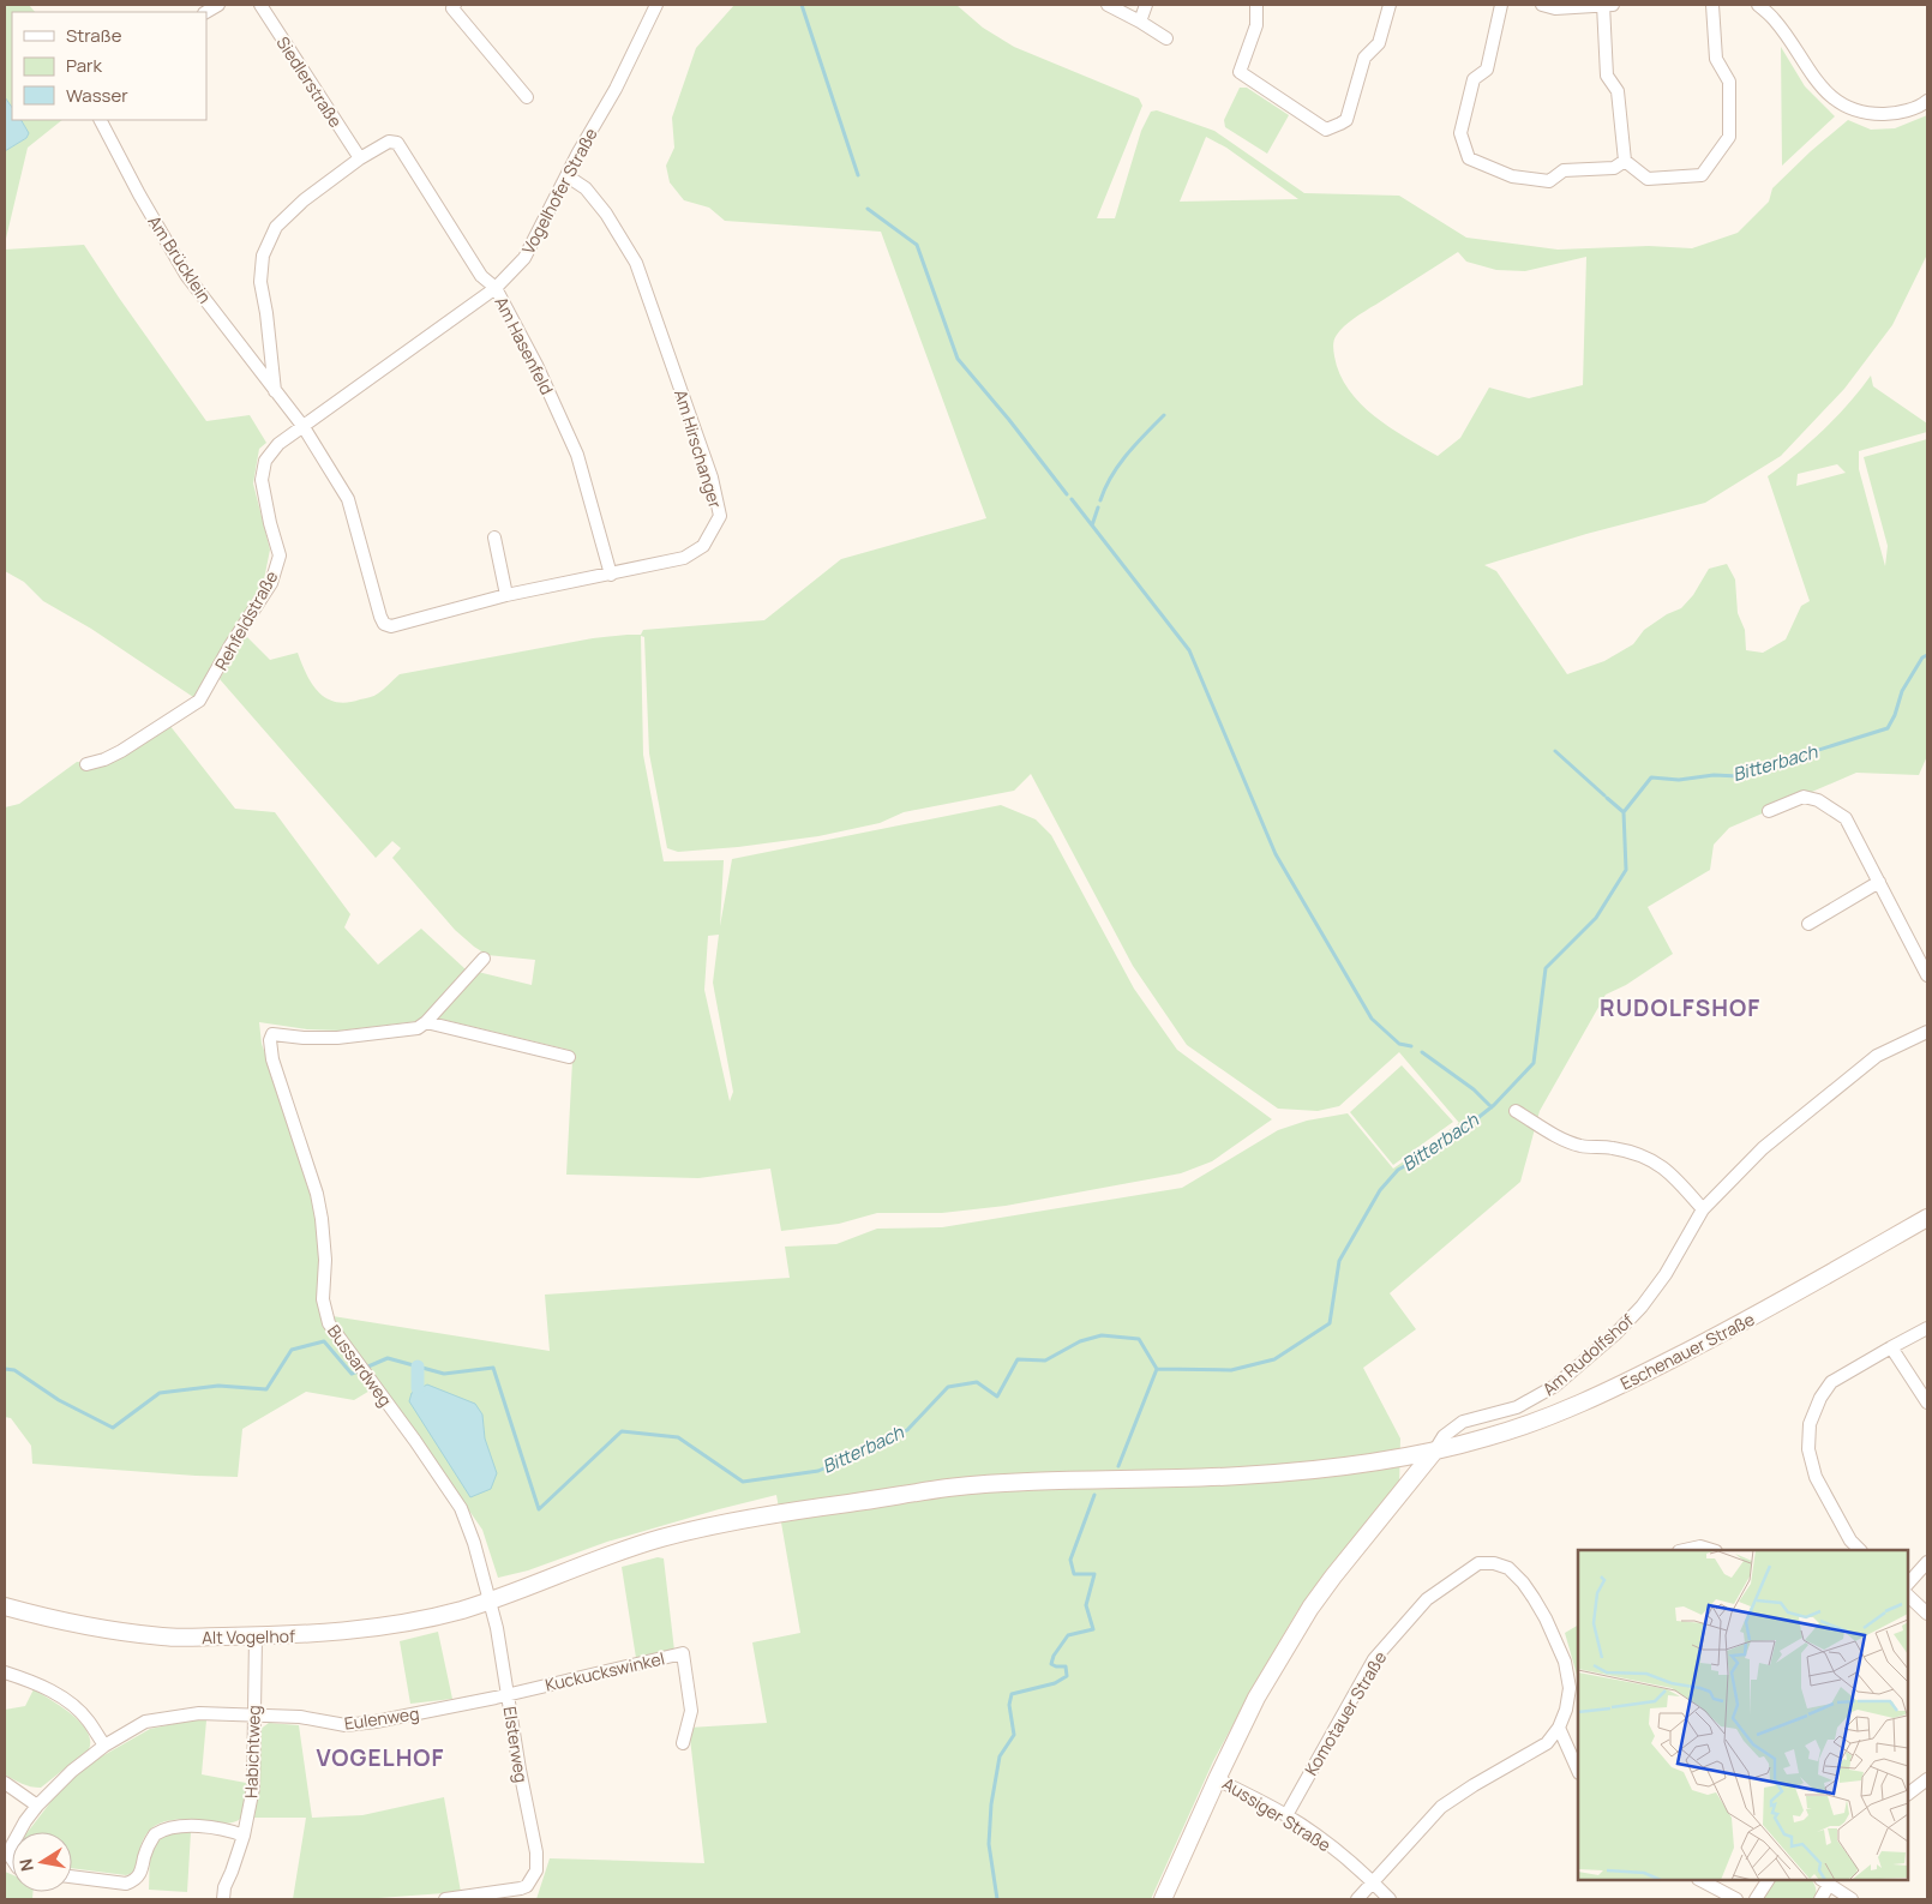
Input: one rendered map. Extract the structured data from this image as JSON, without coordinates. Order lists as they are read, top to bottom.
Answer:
{
  "streets": {
    "main road": ["Eschenauer Straße", "Alt Vogelhof"],
    "street": [
      "Siedlerstraße",
      "Vogelhofer Straße",
      "Am Brücklein",
      "Am Hasenfeld",
      "Am Hirschanger",
      "Rehfeldstraße",
      "Am Rudolfshof",
      "Bussardweg",
      "Kuckuckswinkel",
      "Komotauer Straße",
      "Eulenweg",
      "Elsterweg",
      "Habichtweg",
      "Aussiger Straße"
    ]
  },
  "crossings": [
    ["Siedlerstraße", "Am Hasenfeld"],
    ["Vogelhofer Straße", "Am Hasenfeld"],
    ["Vogelhofer Straße", "Am Hirschanger"],
    ["Vogelhofer Straße", "Rehfeldstraße"],
    ["Am Hasenfeld", "Am Hirschanger"],
    ["Am Hirschanger", "Rehfeldstraße"],
    ["Eschenauer Straße", "Am Rudolfshof"],
    ["Eschenauer Straße", "Bussardweg"],
    ["Eschenauer Straße", "Alt Vogelhof"],
    ["Eschenauer Straße", "Elsterweg"],
    ["Bussardweg", "Alt Vogelhof"],
    ["Bussardweg", "Elsterweg"],
    ["Alt Vogelhof", "Elsterweg"],
    ["Alt Vogelhof", "Habichtweg"],
    ["Kuckuckswinkel", "Eulenweg"],
    ["Kuckuckswinkel", "Elsterweg"],
    ["Komotauer Straße", "Aussiger Straße"],
    ["Eulenweg", "Elsterweg"],
    ["Eulenweg", "Habichtweg"]
  ],
  "districts": ["RUDOLFSHOF", "VOGELHOF"],
  "water": ["Bitterbach"],
  "legend": ["Straße", "Park", "Wasser"],
  "north": "left"
}
